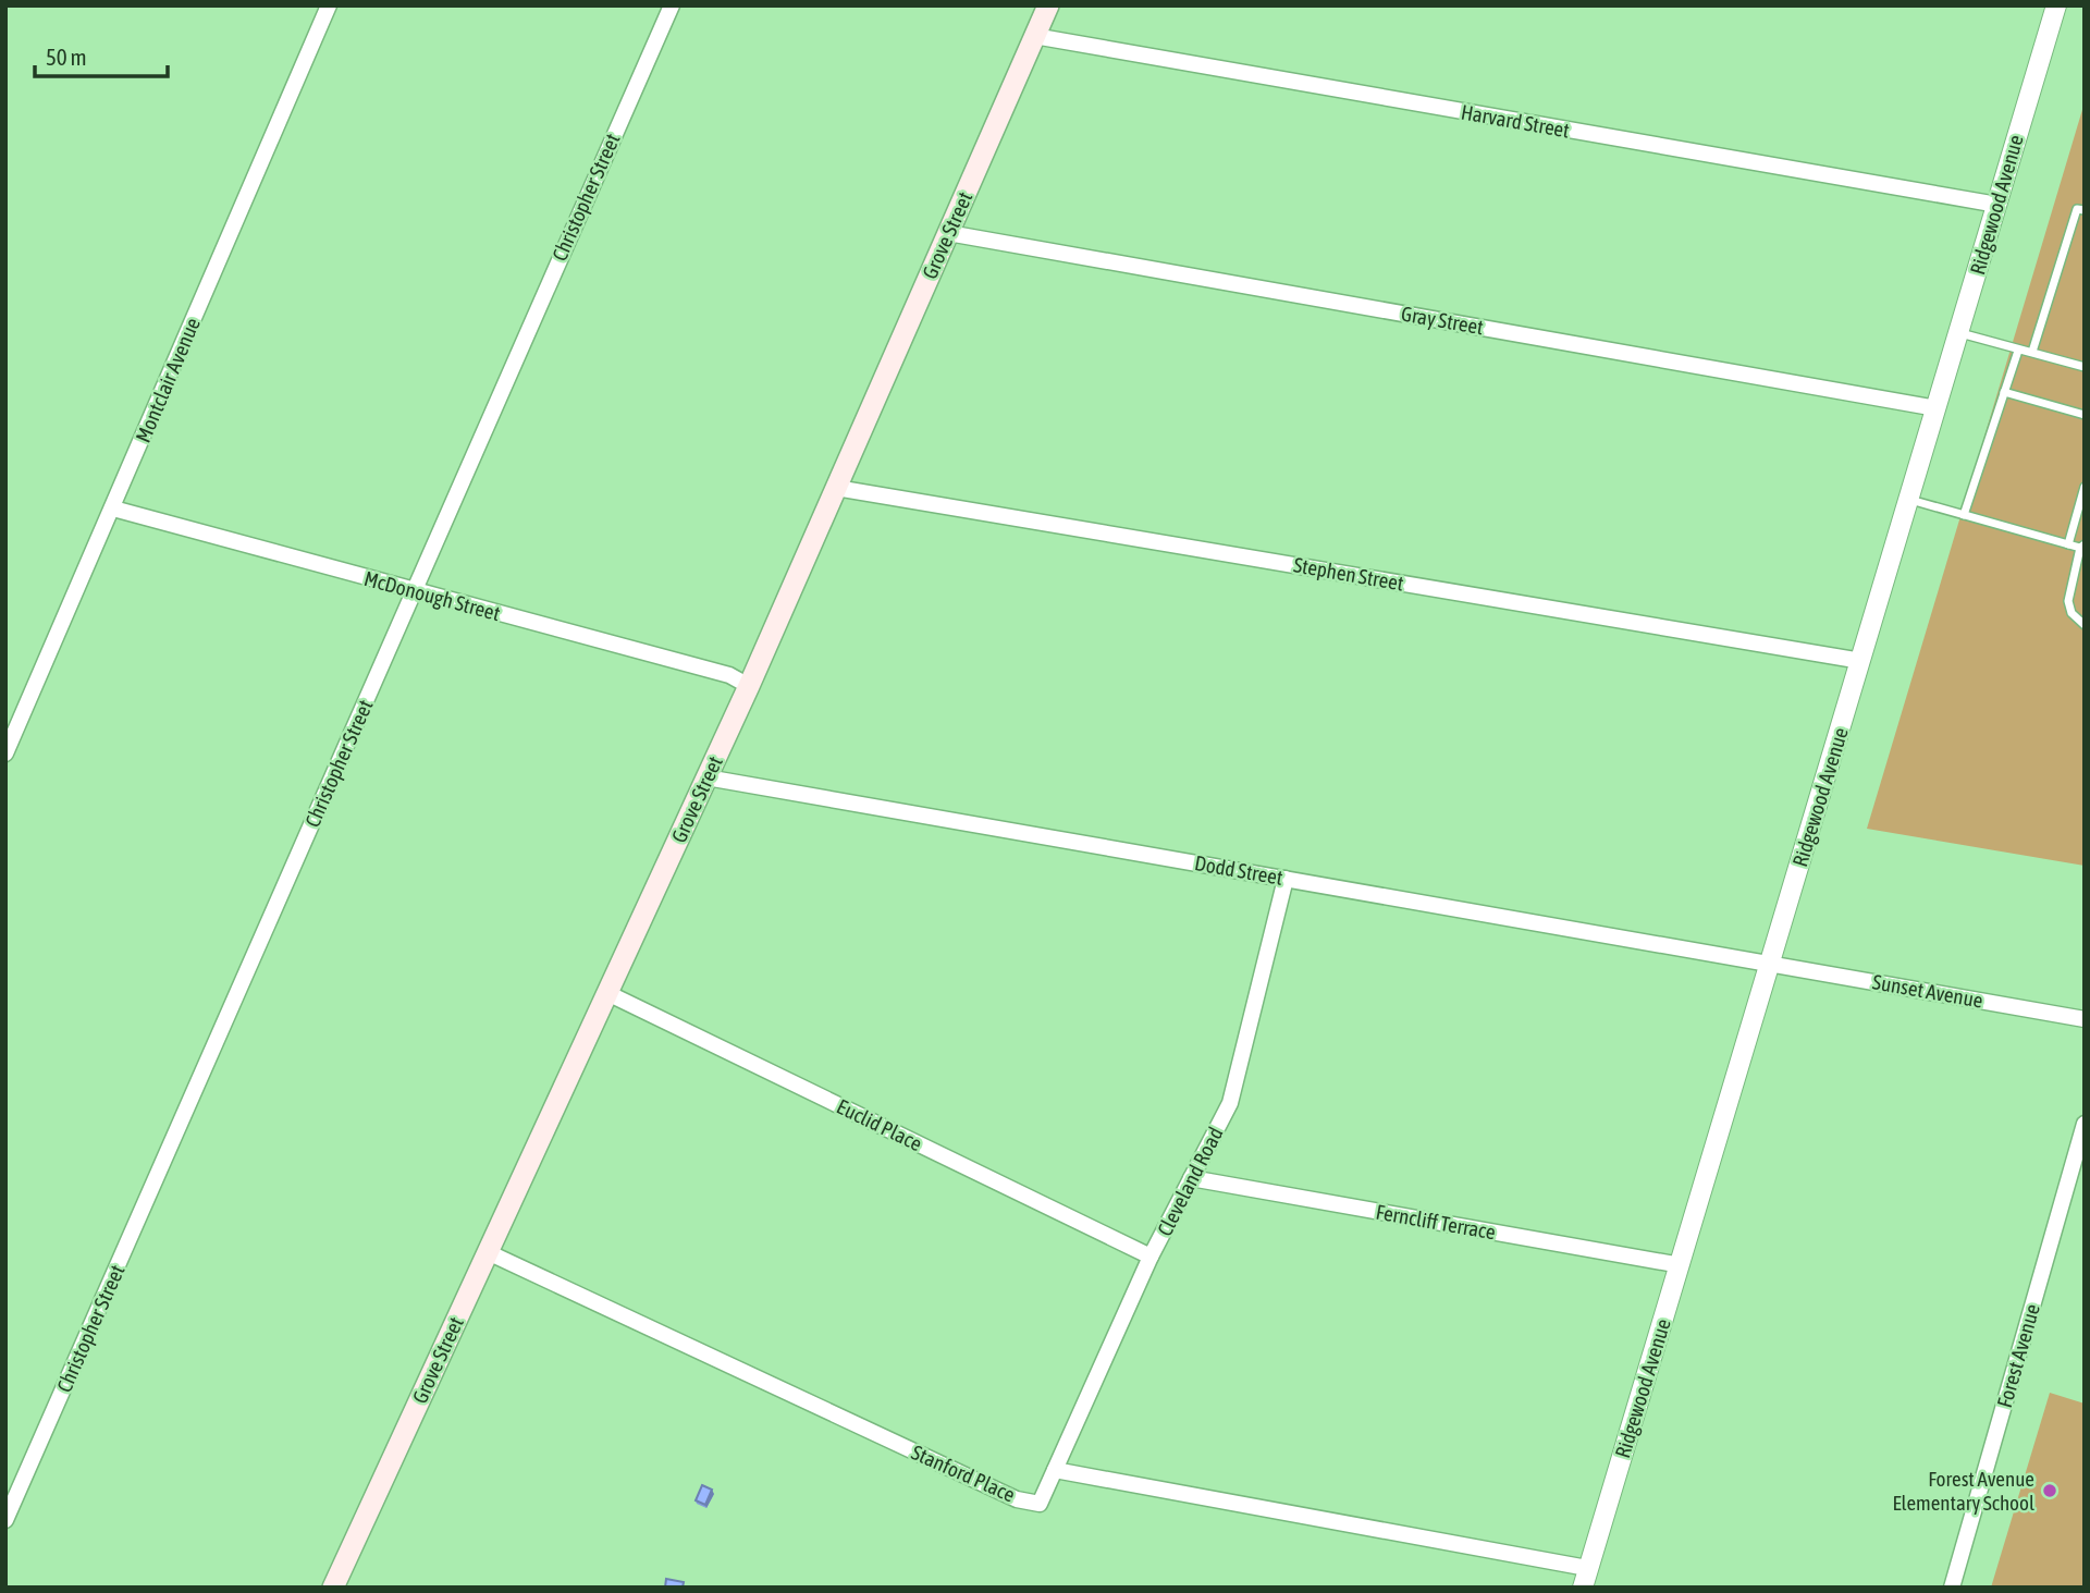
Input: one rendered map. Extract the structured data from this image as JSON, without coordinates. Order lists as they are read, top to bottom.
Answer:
{
  "streets": {
    "main road": ["Grove Street"],
    "street": [
      "Harvard Street",
      "Christopher Street",
      "Ridgewood Avenue",
      "Gray Street",
      "Montclair Avenue",
      "Stephen Street",
      "McDonough Street",
      "Dodd Street",
      "Sunset Avenue",
      "Euclid Place",
      "Cleveland Road",
      "Ferncliff Terrace",
      "Forest Avenue",
      "Stanford Place"
    ]
  },
  "crossings": [
    ["Harvard Street", "Ridgewood Avenue"],
    ["Harvard Street", "Grove Street"],
    ["Christopher Street", "McDonough Street"],
    ["Ridgewood Avenue", "Gray Street"],
    ["Ridgewood Avenue", "Stephen Street"],
    ["Ridgewood Avenue", "Dodd Street"],
    ["Ridgewood Avenue", "Sunset Avenue"],
    ["Ridgewood Avenue", "Ferncliff Terrace"],
    ["Grove Street", "Gray Street"],
    ["Grove Street", "Stephen Street"],
    ["Grove Street", "McDonough Street"],
    ["Grove Street", "Dodd Street"],
    ["Grove Street", "Euclid Place"],
    ["Grove Street", "Stanford Place"],
    ["Montclair Avenue", "McDonough Street"],
    ["Dodd Street", "Sunset Avenue"],
    ["Dodd Street", "Cleveland Road"],
    ["Euclid Place", "Cleveland Road"],
    ["Cleveland Road", "Ferncliff Terrace"],
    ["Cleveland Road", "Stanford Place"]
  ],
  "places": ["Forest Avenue Elementary School"],
  "scale_bar": "50 m"
}
